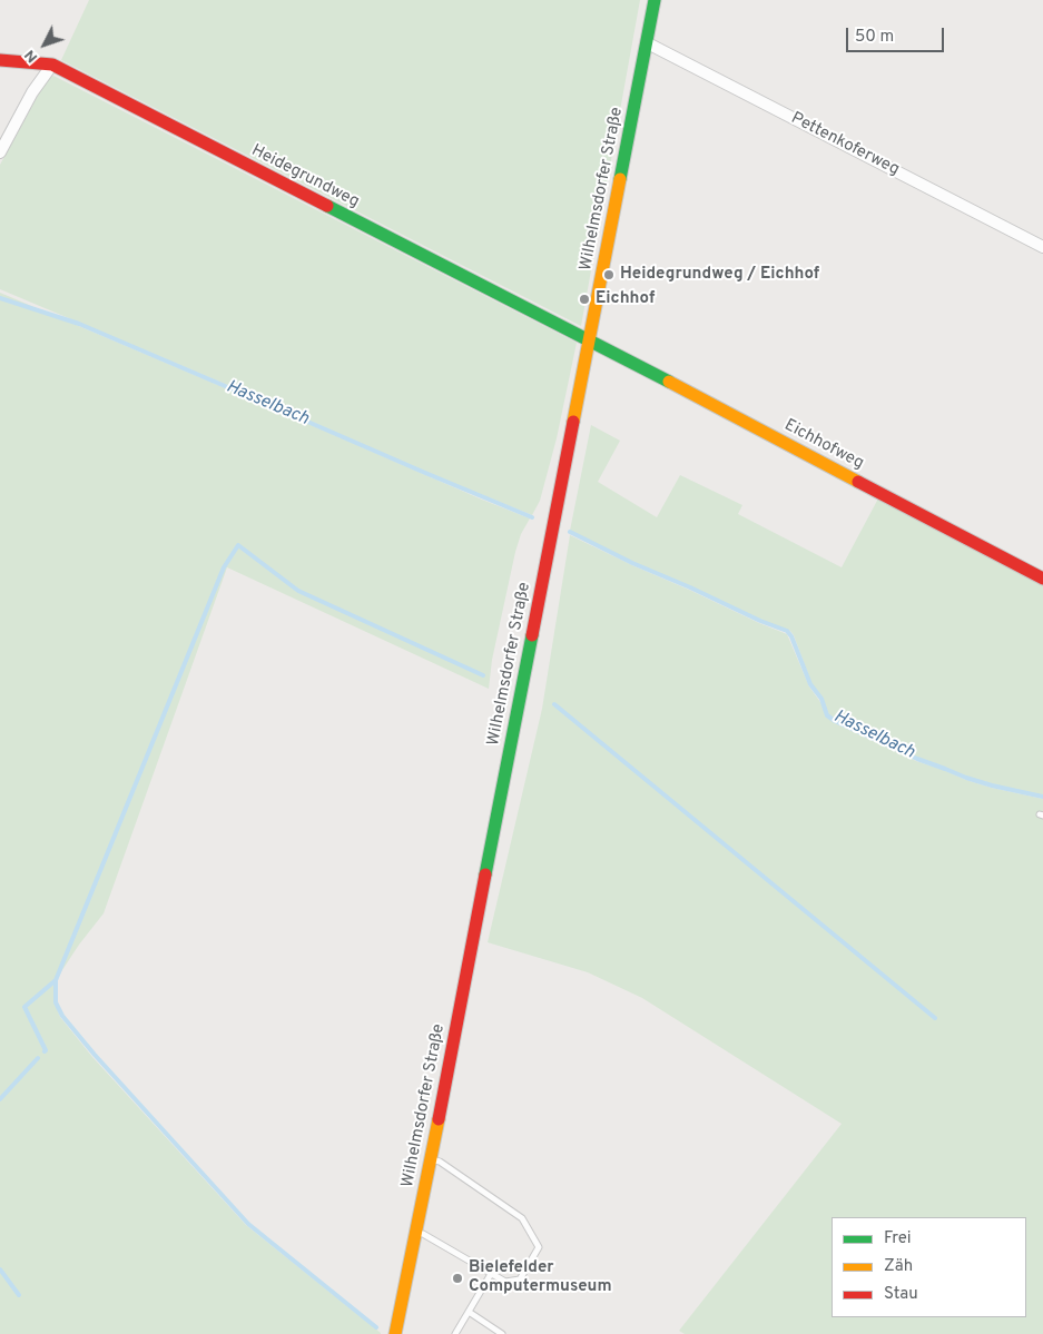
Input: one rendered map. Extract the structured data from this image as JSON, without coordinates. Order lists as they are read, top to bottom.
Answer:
{
  "streets": {
    "street": [
      "Pettenkoferweg",
      "Heidegrundweg",
      "Wilhelmsdorfer Straße",
      "Eichhofweg"
    ]
  },
  "crossings": [
    ["Pettenkoferweg", "Wilhelmsdorfer Straße"],
    ["Heidegrundweg", "Wilhelmsdorfer Straße"],
    ["Heidegrundweg", "Eichhofweg"],
    ["Wilhelmsdorfer Straße", "Eichhofweg"]
  ],
  "water": ["Hasselbach"],
  "places": ["Heidegrundweg / Eichhof", "Eichhof", "Bielefelder Computermuseum"],
  "legend": ["Frei", "Zäh", "Stau"],
  "scale_bar": "50 m",
  "north": "bottom left"
}
